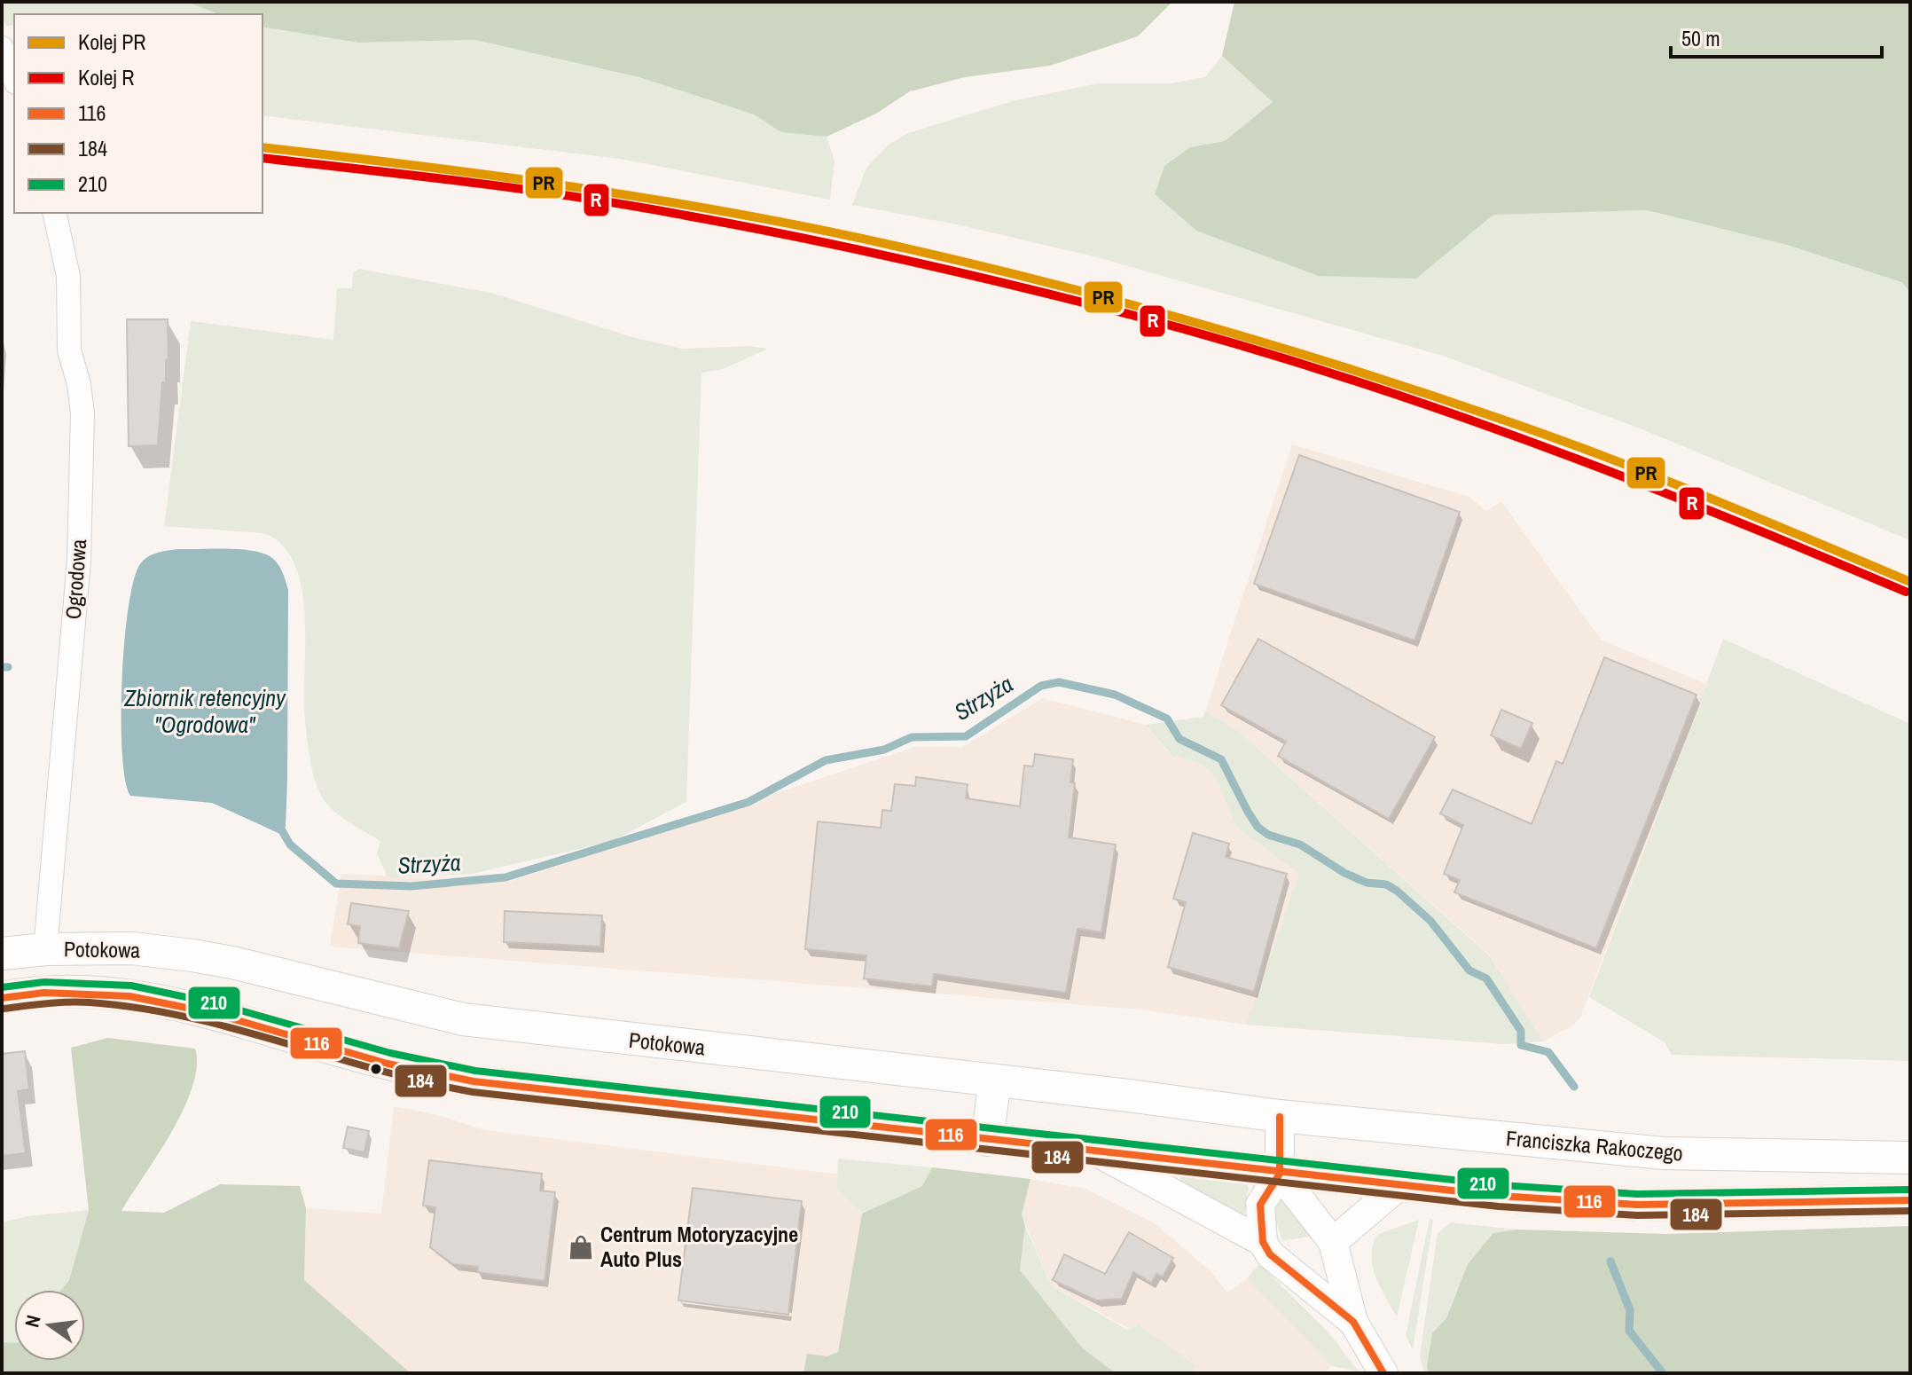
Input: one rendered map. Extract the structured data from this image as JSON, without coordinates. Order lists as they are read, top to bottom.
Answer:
{
  "streets": {
    "main road": ["Potokowa", "Franciszka Rakoczego"],
    "street": ["Ogrodowa"]
  },
  "crossings": [
    ["Ogrodowa", "Potokowa"],
    ["Potokowa", "Franciszka Rakoczego"]
  ],
  "water": ["Zbiornik retencyjny \"Ogrodowa\"", "Strzyża"],
  "places": {
    "shop": ["Centrum Motoryzacyjne Auto Plus"]
  },
  "lines": [
    "rail line PR",
    "rail line R",
    "transit line 210",
    "transit line 116",
    "transit line 184"
  ],
  "legend": [
    "Kolej PR",
    "Kolej R",
    "116",
    "184",
    "210"
  ],
  "scale_bar": "50 m",
  "north": "left"
}
